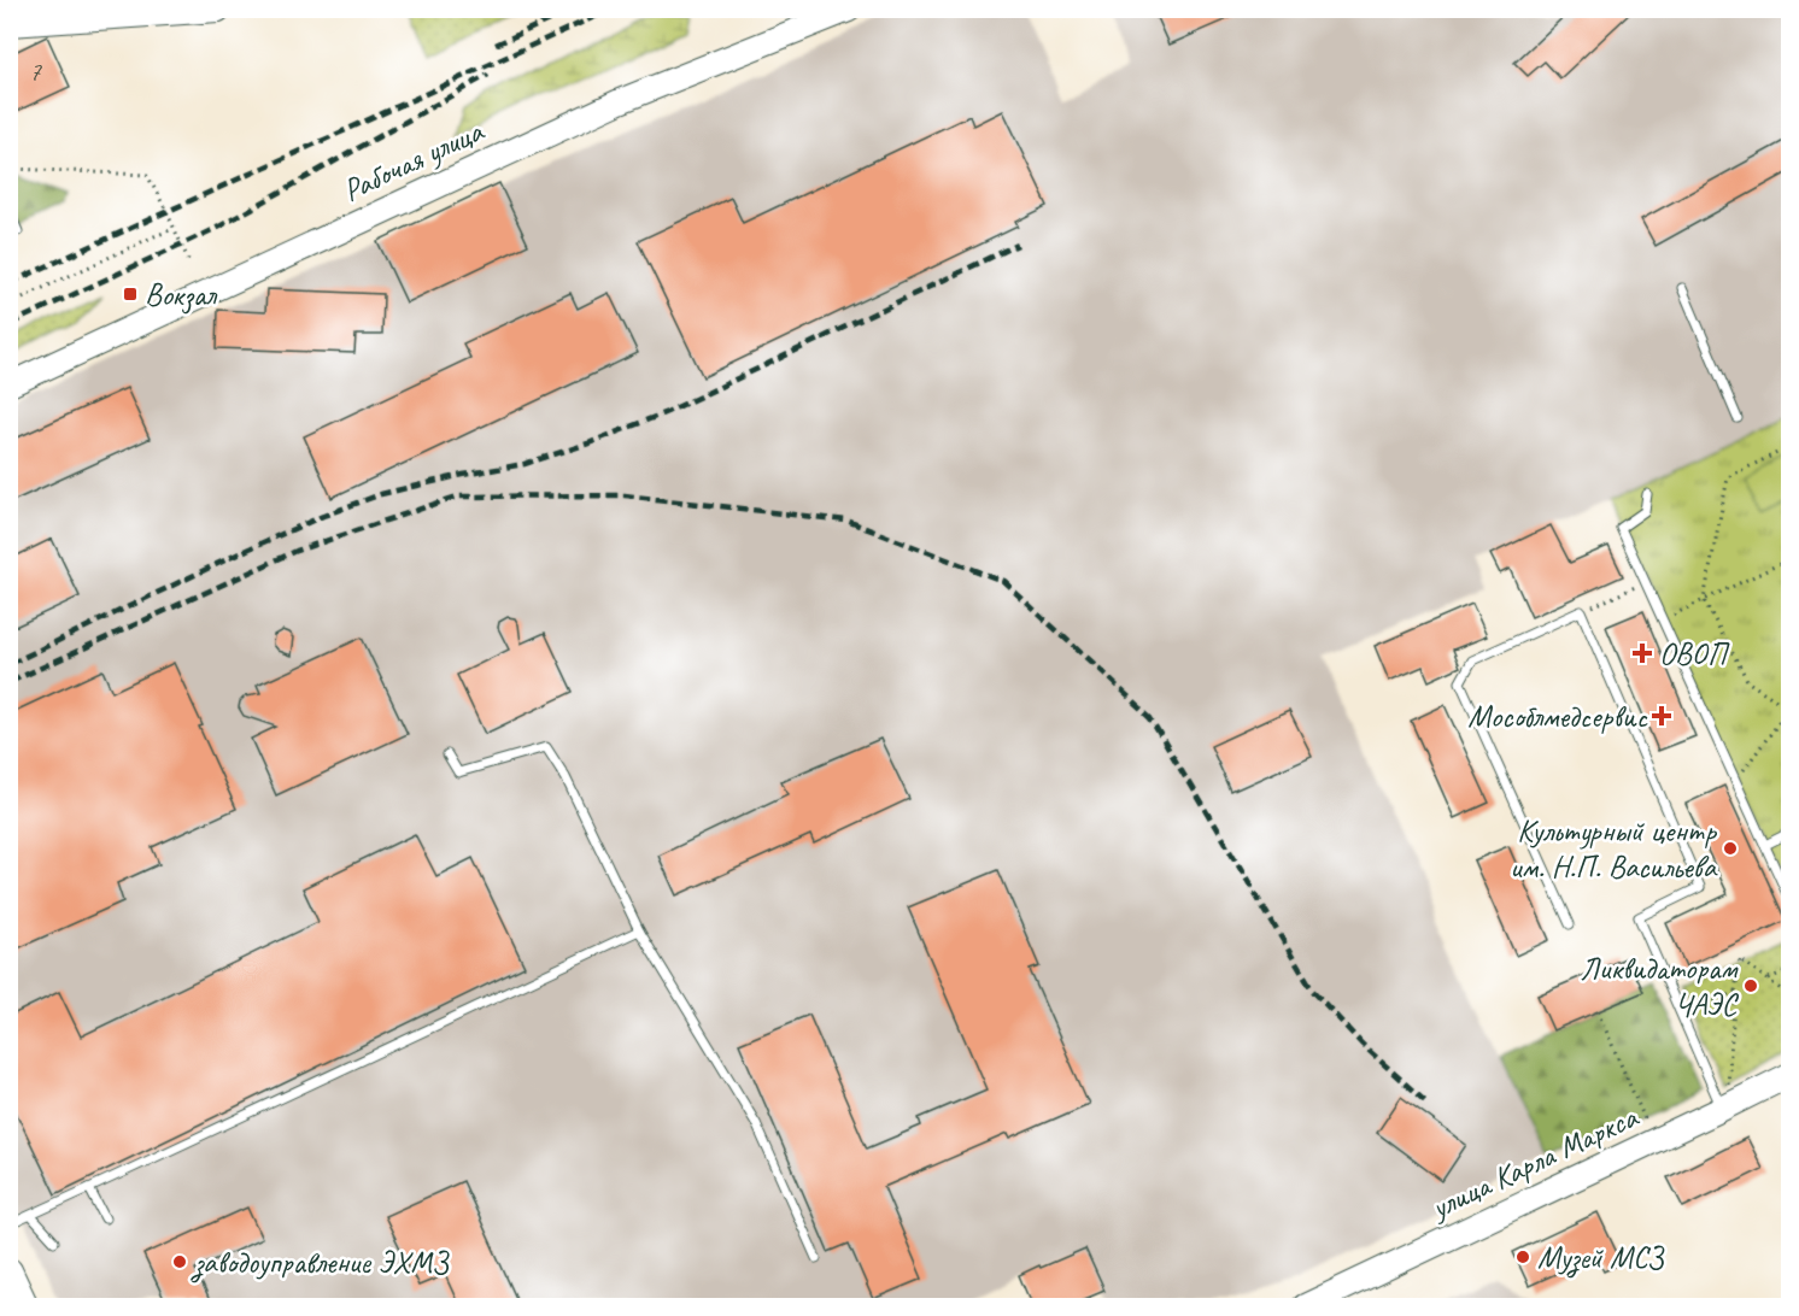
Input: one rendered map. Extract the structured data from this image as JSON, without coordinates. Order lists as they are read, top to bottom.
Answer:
{
  "streets": {
    "street": ["Рабочая улица", "улица Карла Маркса"]
  },
  "places": {
    "transit": ["Вокзал"],
    "health": ["ОВОП", "Мособлмедсервис"],
    "other": [
      "Культурный центр им. Н.П. Васильева",
      "Ликвидаторам ЧАЭС",
      "Музей МСЗ",
      "заводоуправление ЭХМЗ"
    ]
  },
  "house_numbers": ["7"]
}
